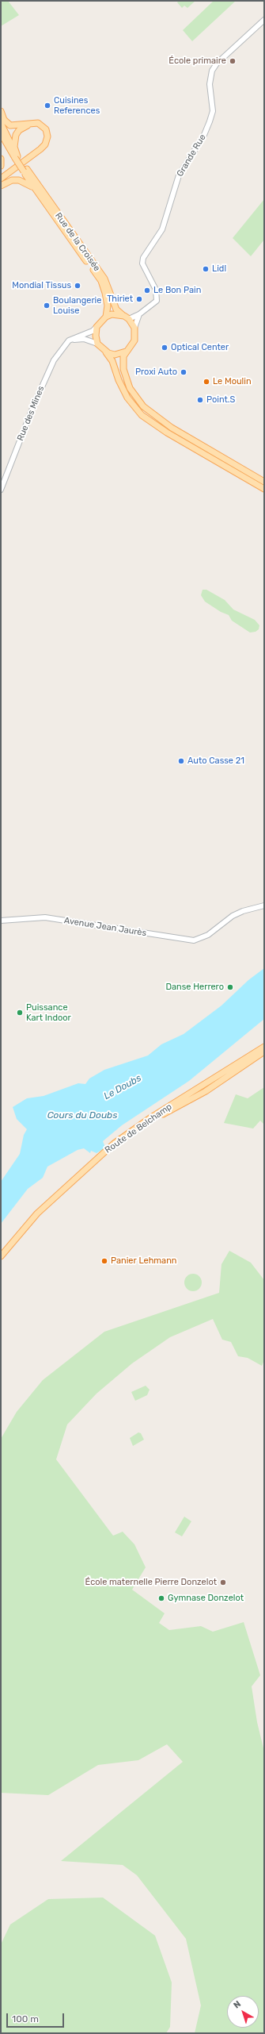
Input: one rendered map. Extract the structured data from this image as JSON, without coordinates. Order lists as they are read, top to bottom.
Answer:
{
  "streets": {
    "main road": ["Rue de la Croisée", "Route de Belchamp"],
    "street": ["Grande Rue", "Rue des Mines", "Avenue Jean Jaurès"]
  },
  "crossings": [
    ["Grande Rue", "Rue de la Croisée"],
    ["Grande Rue", "Rue des Mines"],
    ["Rue de la Croisée", "Rue des Mines"]
  ],
  "water": ["Le Doubs", "Cours du Doubs"],
  "places": [
    "École primaire",
    "Cuisines References",
    "Lidl",
    "Mondial Tissus",
    "Le Bon Pain",
    "Thiriet",
    "Boulangerie Louise",
    "Optical Center",
    "Proxi Auto",
    "Le Moulin",
    "Point.S",
    "Auto Casse 21",
    "Danse Herrero",
    "Puissance Kart Indoor",
    "Panier Lehmann",
    "École maternelle Pierre Donzelot",
    "Gymnase Donzelot"
  ],
  "scale_bar": "100 m",
  "north": "top left"
}
